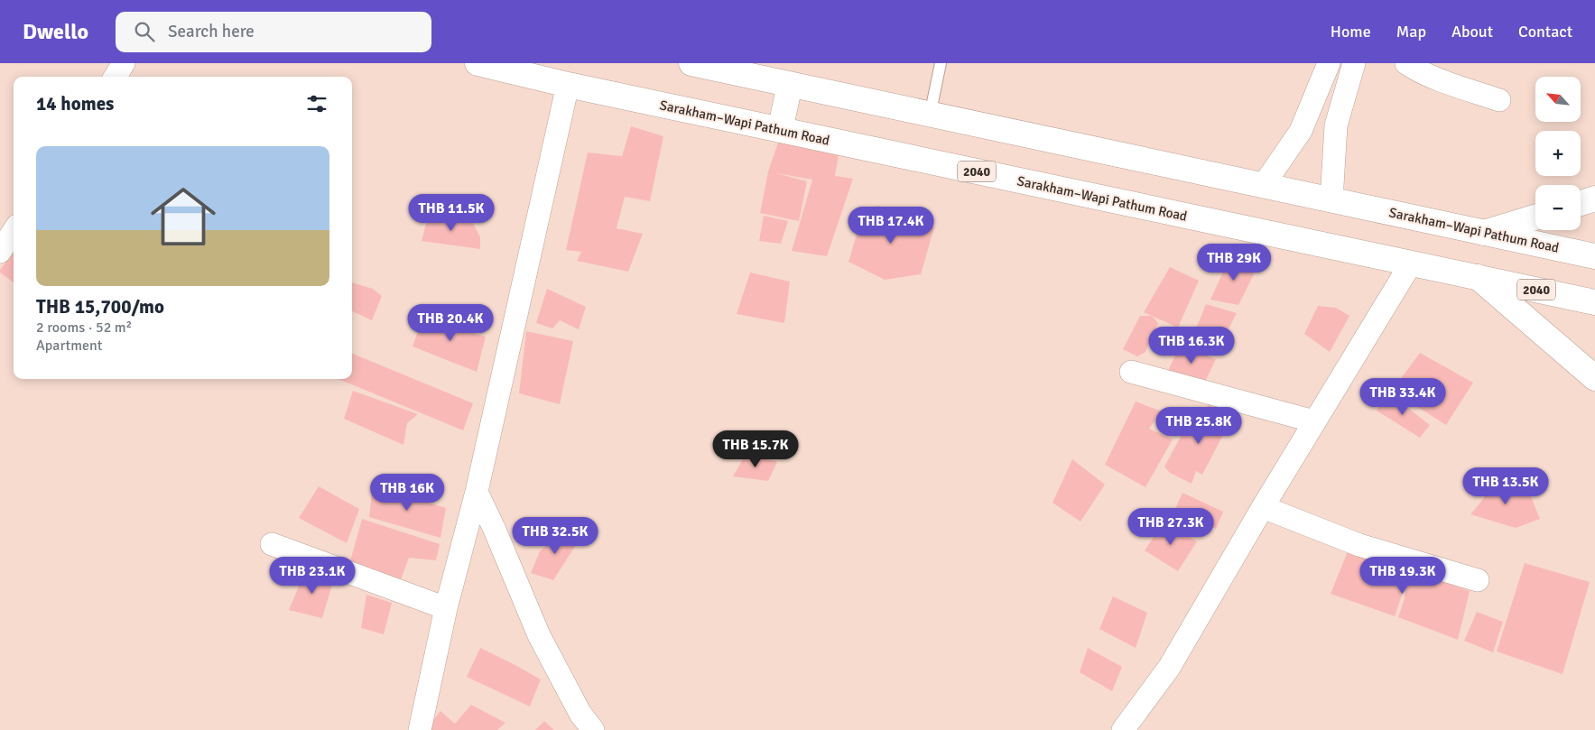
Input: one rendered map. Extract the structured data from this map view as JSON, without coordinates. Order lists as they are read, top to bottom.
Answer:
{
  "streets": {
    "main road": ["Sarakham–Wapi Pathum Road", "2040"]
  },
  "north": "top left",
  "page": {
    "header": "Dwello",
    "search": "Search here",
    "nav": [
      "Home",
      "Map",
      "About",
      "Contact"
    ],
    "map_buttons": ["+", "−"],
    "heading": "14 homes",
    "list": [
      {
        "name": "THB 15,700/mo",
        "note": "2 rooms · 52 m² · Apartment"
      }
    ],
    "price": [
      "THB 11.5K",
      "THB 17.4K",
      "THB 29K",
      "THB 20.4K",
      "THB 16.3K",
      "THB 33.4K",
      "THB 25.8K",
      "THB 15.7K",
      "THB 13.5K",
      "THB 16K",
      "THB 27.3K",
      "THB 32.5K",
      "THB 23.1K",
      "THB 19.3K"
    ]
  }
}
